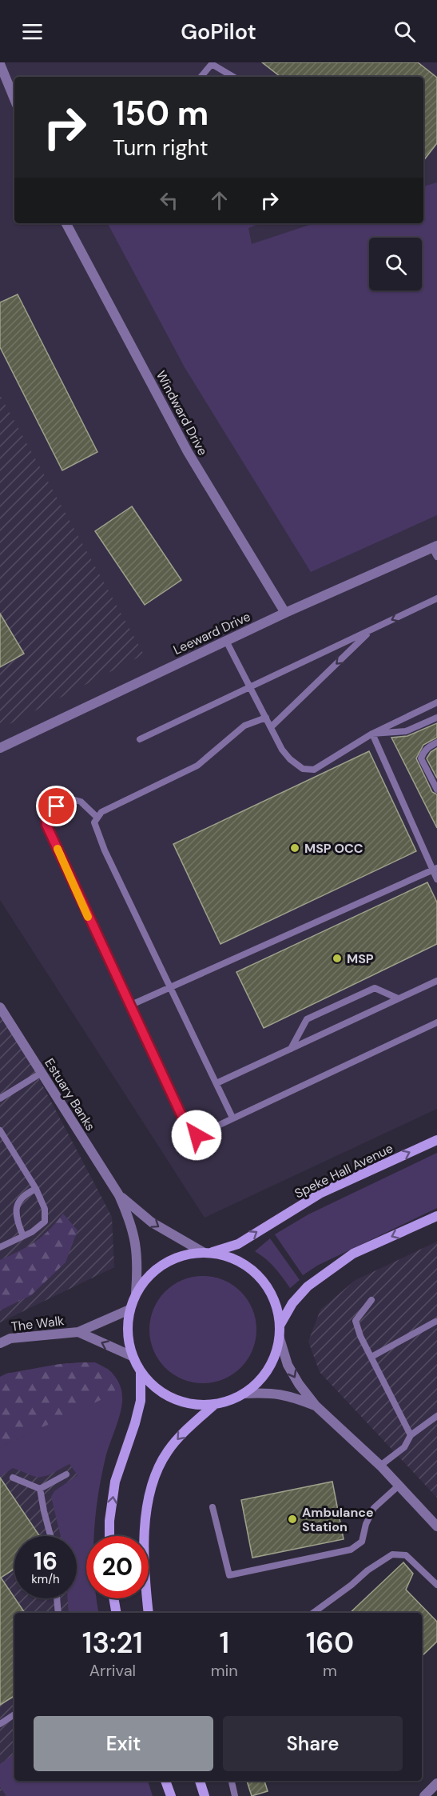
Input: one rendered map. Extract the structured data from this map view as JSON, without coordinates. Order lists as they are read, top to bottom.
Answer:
{
  "streets": {
    "street": [
      "Windward Drive",
      "Leeward Drive",
      "Estuary Banks",
      "Speke Hall Avenue",
      "The Walk"
    ]
  },
  "crossings": [
    ["Windward Drive", "Leeward Drive"],
    ["Estuary Banks", "Speke Hall Avenue"],
    ["Estuary Banks", "The Walk"],
    ["Speke Hall Avenue", "The Walk"]
  ],
  "places": ["MSP OCC", "MSP", "Ambulance Station"],
  "page": {
    "header": "GoPilot",
    "turn": ["150 m", "Turn right"],
    "speed": "16 km/h",
    "limit": "20",
    "eta": [
      "13:21",
      "Arrival",
      "1",
      "min",
      "160",
      "m"
    ],
    "buttons": ["Exit", "Share"]
  }
}
